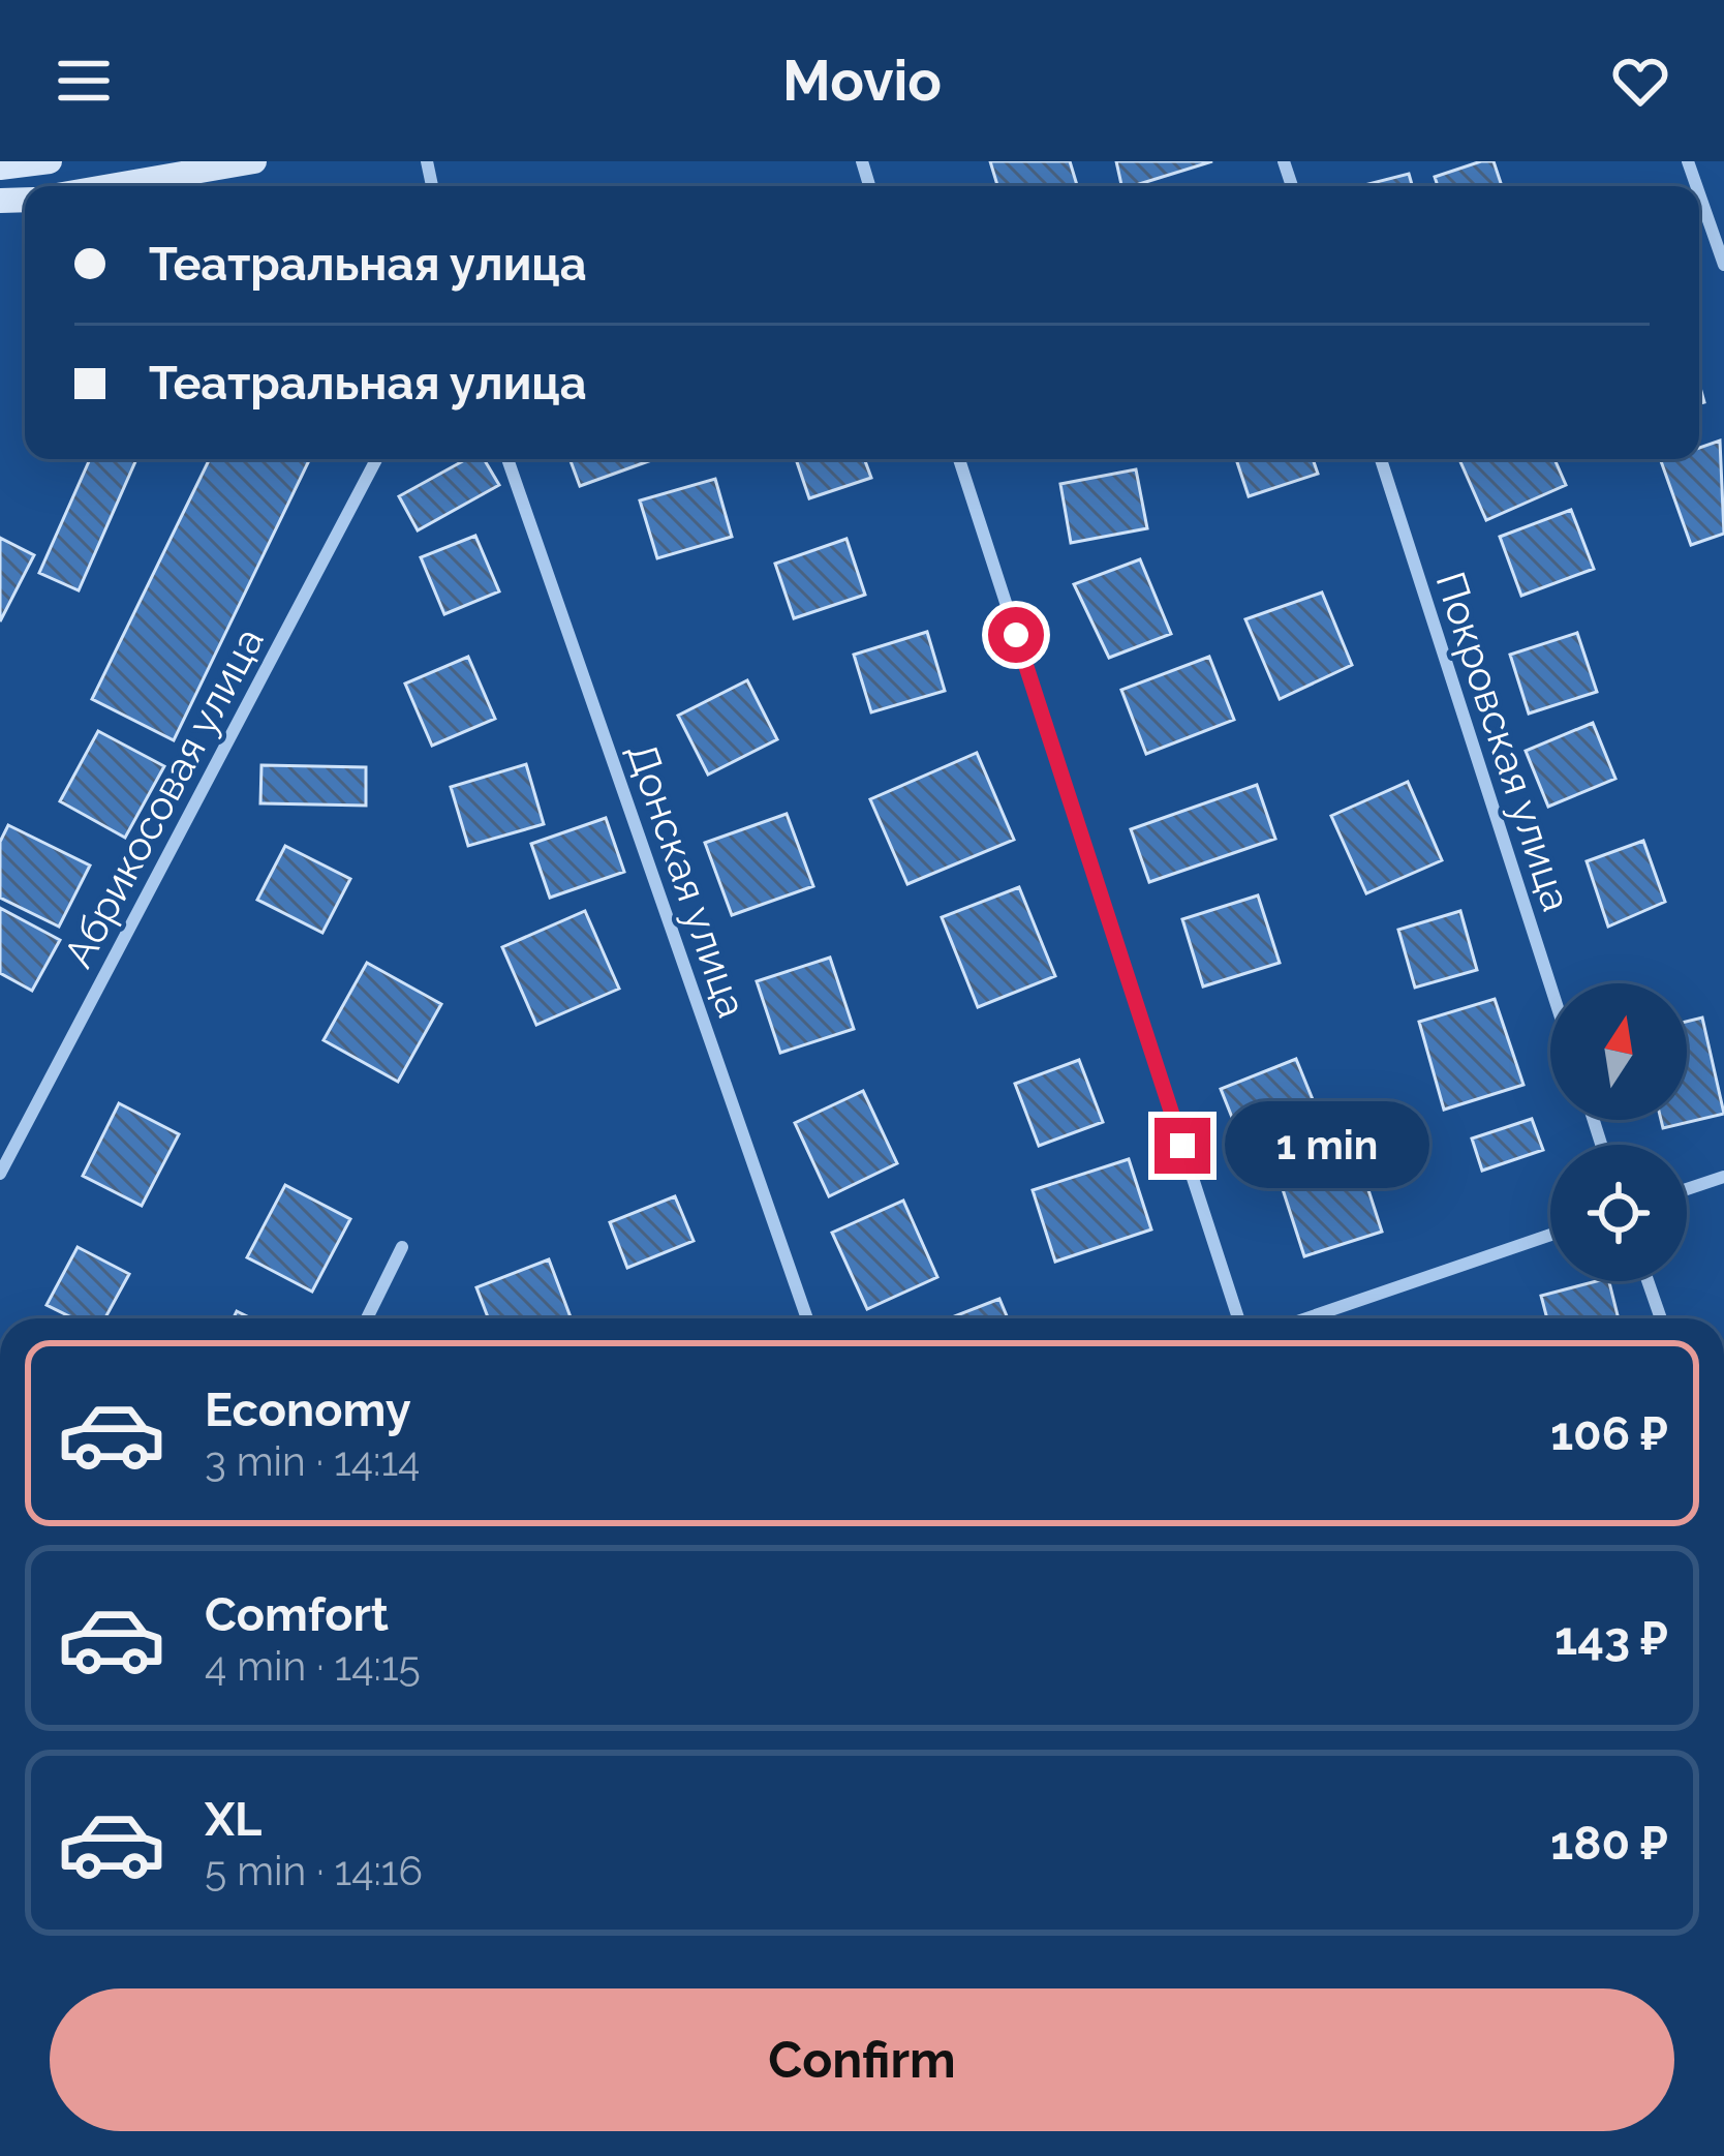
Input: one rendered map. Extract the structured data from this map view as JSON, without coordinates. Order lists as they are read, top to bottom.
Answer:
{
  "streets": {
    "street": ["Покровская улица", "Абрикосовая улица", "Донская улица"]
  },
  "north": "top",
  "page": {
    "header": "Movio",
    "banner": ["Театральная улица", "Театральная улица"],
    "bubble": "1 min",
    "list": [
      {
        "name": "Economy",
        "note": "3 min · 14:14",
        "value": "106 ₽"
      },
      {
        "name": "Comfort",
        "note": "4 min · 14:15",
        "value": "143 ₽"
      },
      {
        "name": "XL",
        "note": "5 min · 14:16",
        "value": "180 ₽"
      }
    ],
    "buttons": "Confirm"
  }
}
